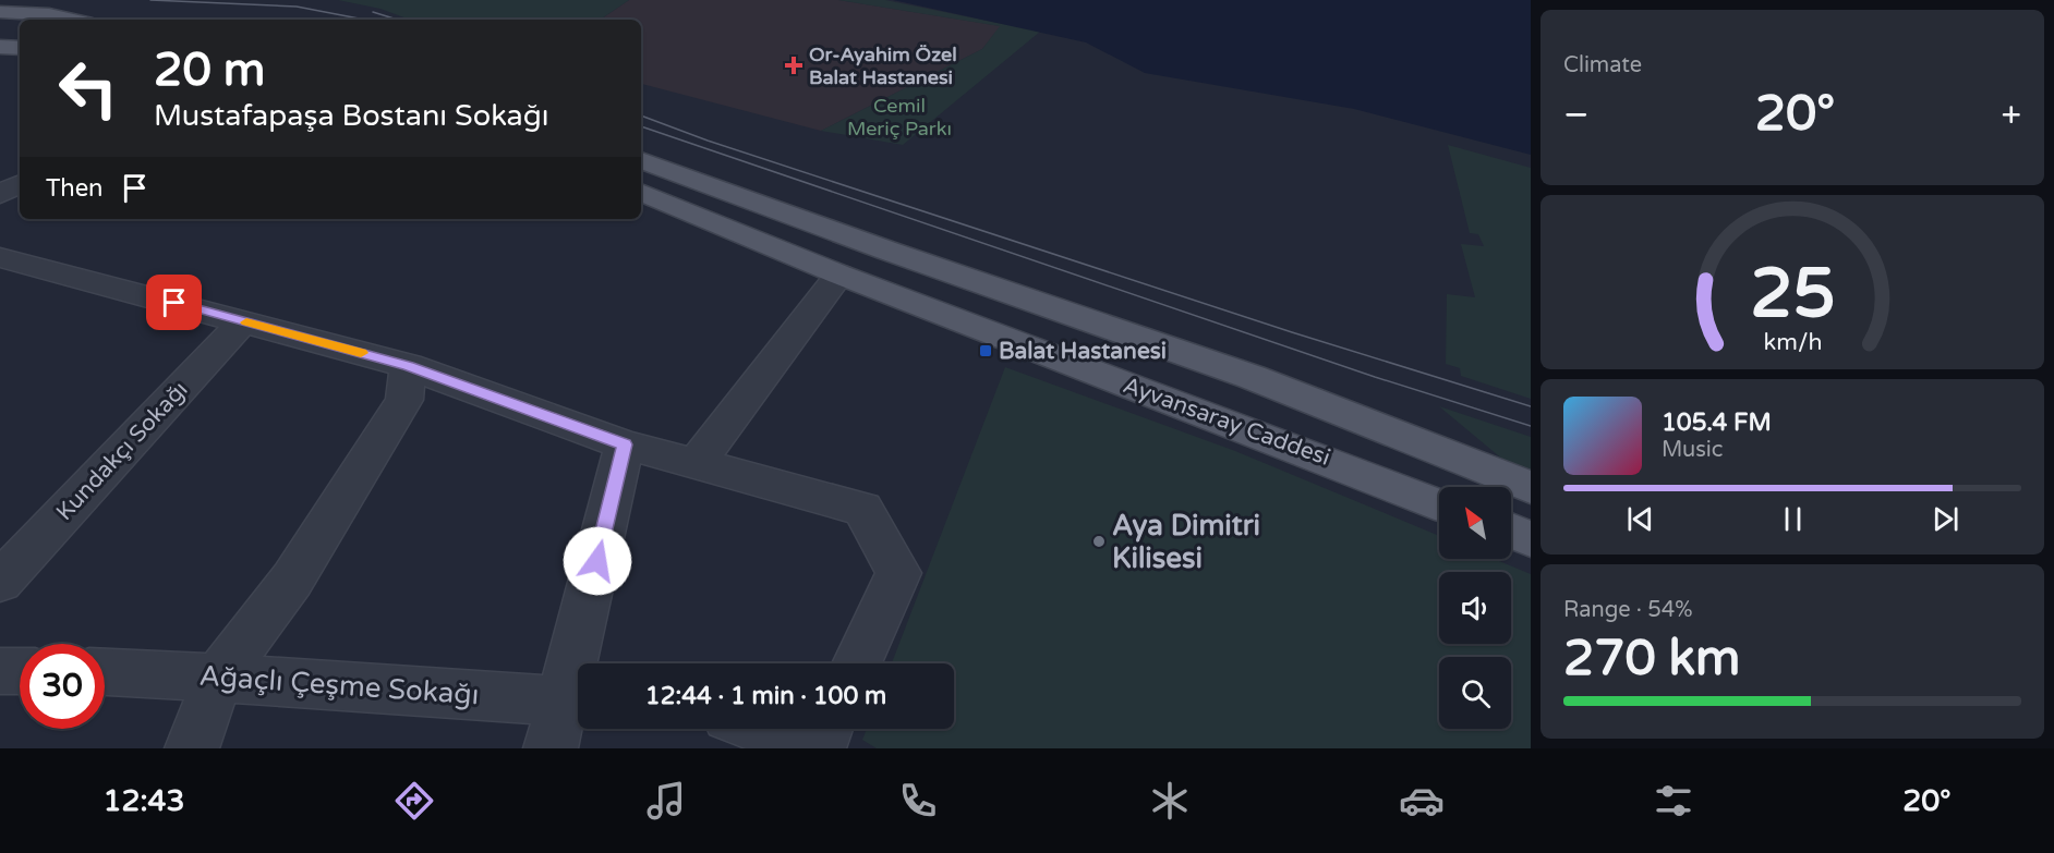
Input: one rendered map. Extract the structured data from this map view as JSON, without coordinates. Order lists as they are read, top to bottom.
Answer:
{
  "streets": {
    "main road": ["Ayvansaray Caddesi"],
    "street": ["Kundakçı Sokağı", "Ağaçlı Çeşme Sokağı"]
  },
  "parks": ["Cemil Meriç Parkı"],
  "places": {
    "health": ["Or-Ayahim Özel Balat Hastanesi"],
    "transit": ["Balat Hastanesi"],
    "other": ["Aya Dimitri Kilisesi"]
  },
  "north": "top left",
  "page": {
    "tile": [
      "Climate",
      ["Range · 54%", "270 km"]
    ],
    "turn": ["20 m", "Mustafapaşa Bostanı Sokağı"],
    "heat": ["−", "20°", "+"],
    "then": "Then",
    "song": ["105.4 FM", "Music"],
    "limit": "30",
    "trip": "12:44 · 1 min · 100 m",
    "tabs": ["12:43", "20°"],
    "gauge": ["25", "km/h"]
  }
}
